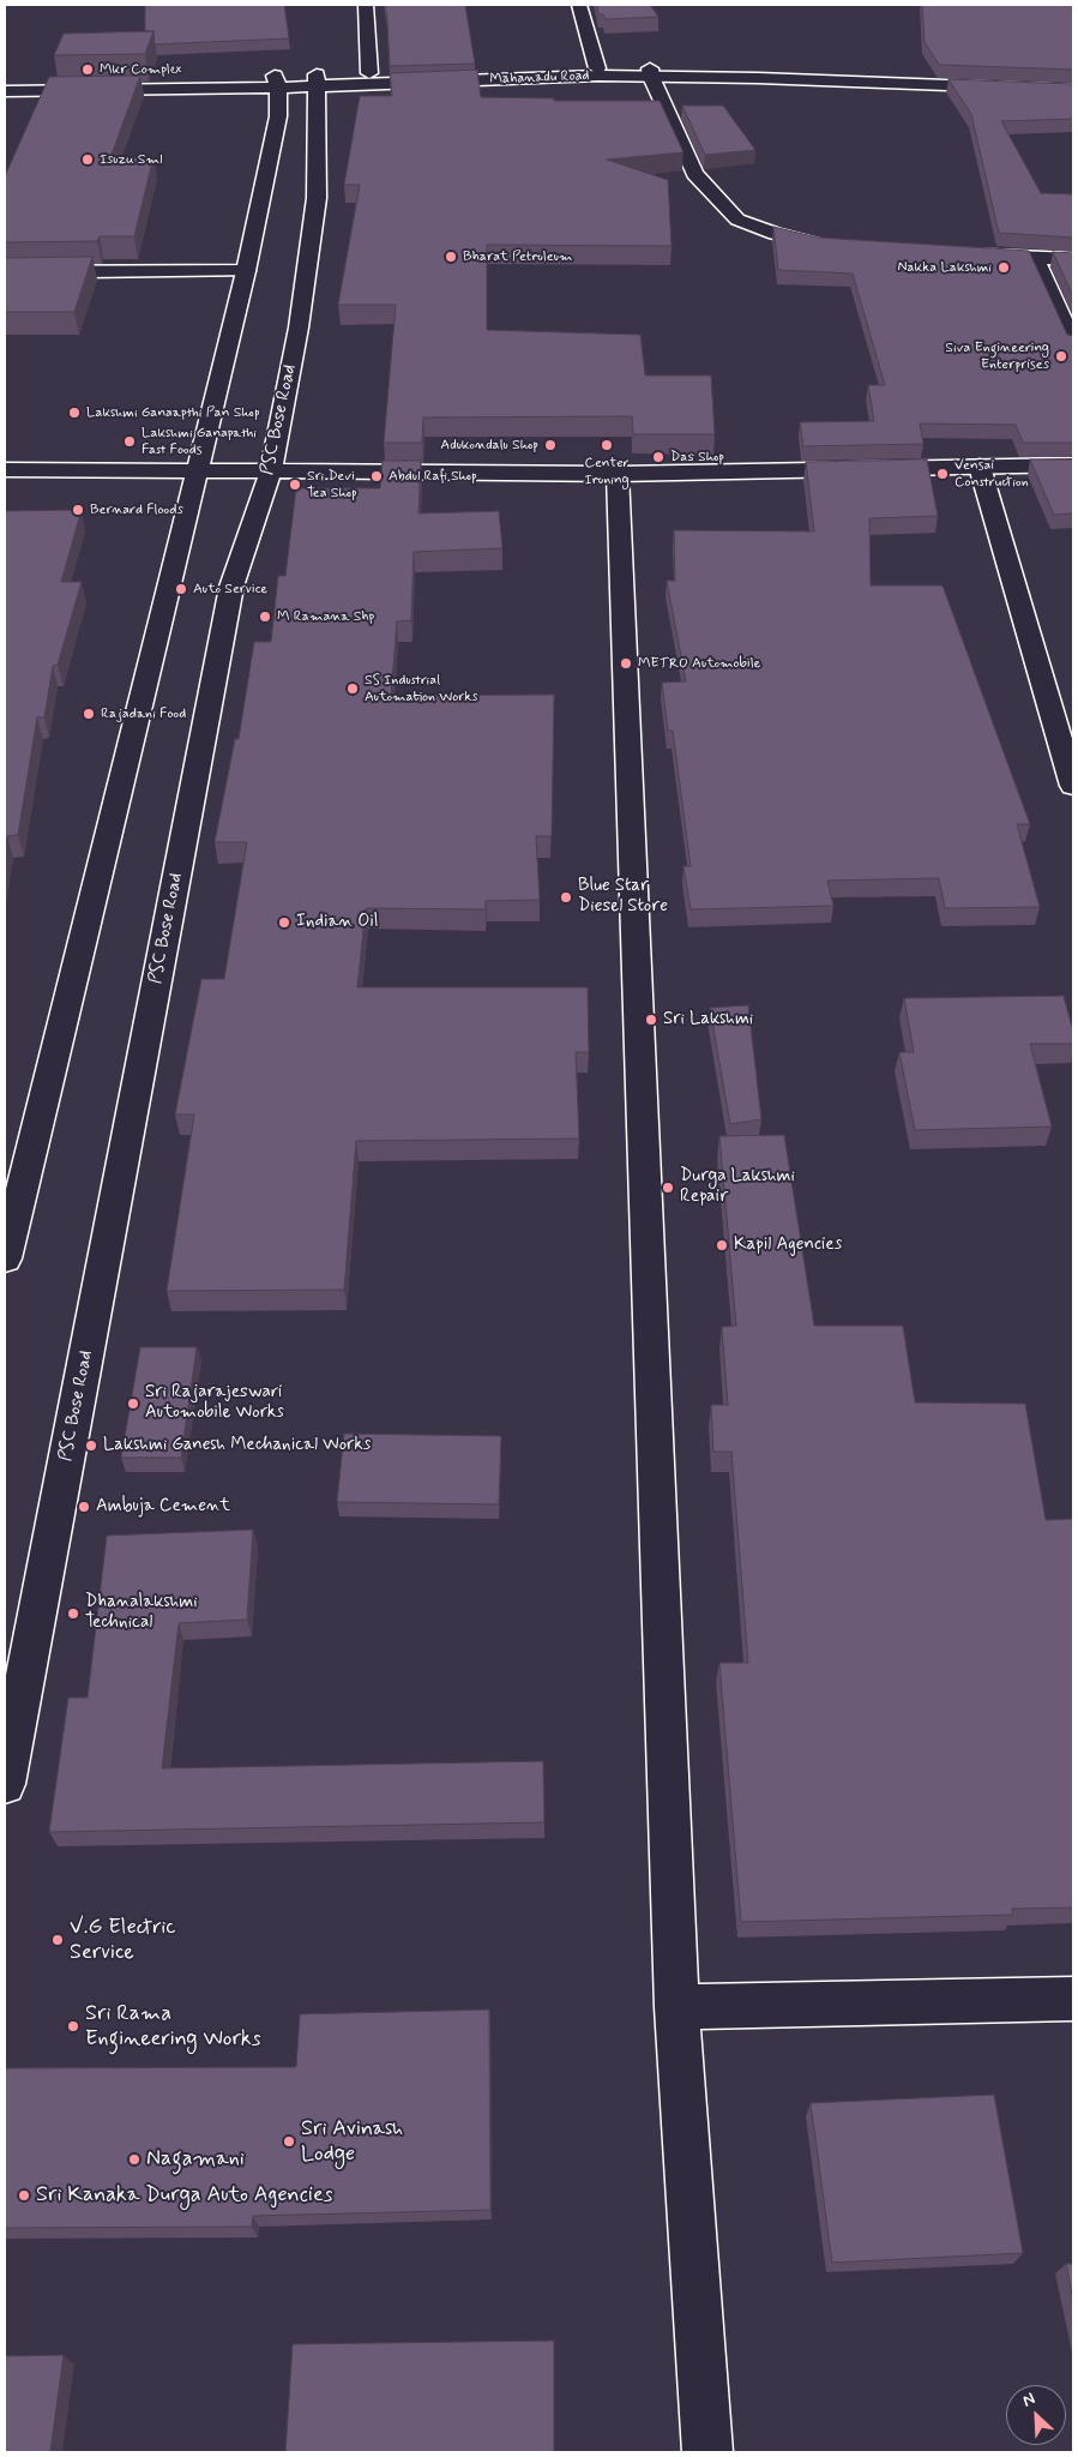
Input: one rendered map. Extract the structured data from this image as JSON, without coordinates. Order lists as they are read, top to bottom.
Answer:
{
  "streets": {
    "street": ["Mahanadu Road", "PSC Bose Road"]
  },
  "crossings": [
    ["Mahanadu Road", "PSC Bose Road"]
  ],
  "places": [
    "Mkr Complex",
    "Isuzu Sml",
    "Bharat Petroleum",
    "Nakka Lakshmi",
    "Siva Engineering Enterprises",
    "Lakshmi Ganaapthi Pan Shop",
    "Lakshmi Ganapathi Fast Foods",
    "Adukondalu Shop",
    "Center Ironing",
    "Das Shop",
    "Vensai Construction",
    "Abdul Rafi Shop",
    "Sri Devi Tea Shop",
    "Bernard Floods",
    "Auto Service",
    "M Ramana Shp",
    "METRO Automobile",
    "SS Industrial Automation Works",
    "Rajadani Food",
    "Blue Star Diesel Store",
    "Indian Oil",
    "Sri Lakshmi",
    "Durga Lakshmi Repair",
    "Kapil Agencies",
    "Sri Rajarajeswari Automobile Works",
    "Lakshmi Ganesh Mechanical Works",
    "Ambuja Cement",
    "Dhanalakshmi Technical",
    "V.G Electric Service",
    "Sri Rama Engineering Works",
    "Sri Avinash Lodge",
    "Nagamani",
    "Sri Kanaka Durga Auto Agencies"
  ],
  "north": "top left"
}
